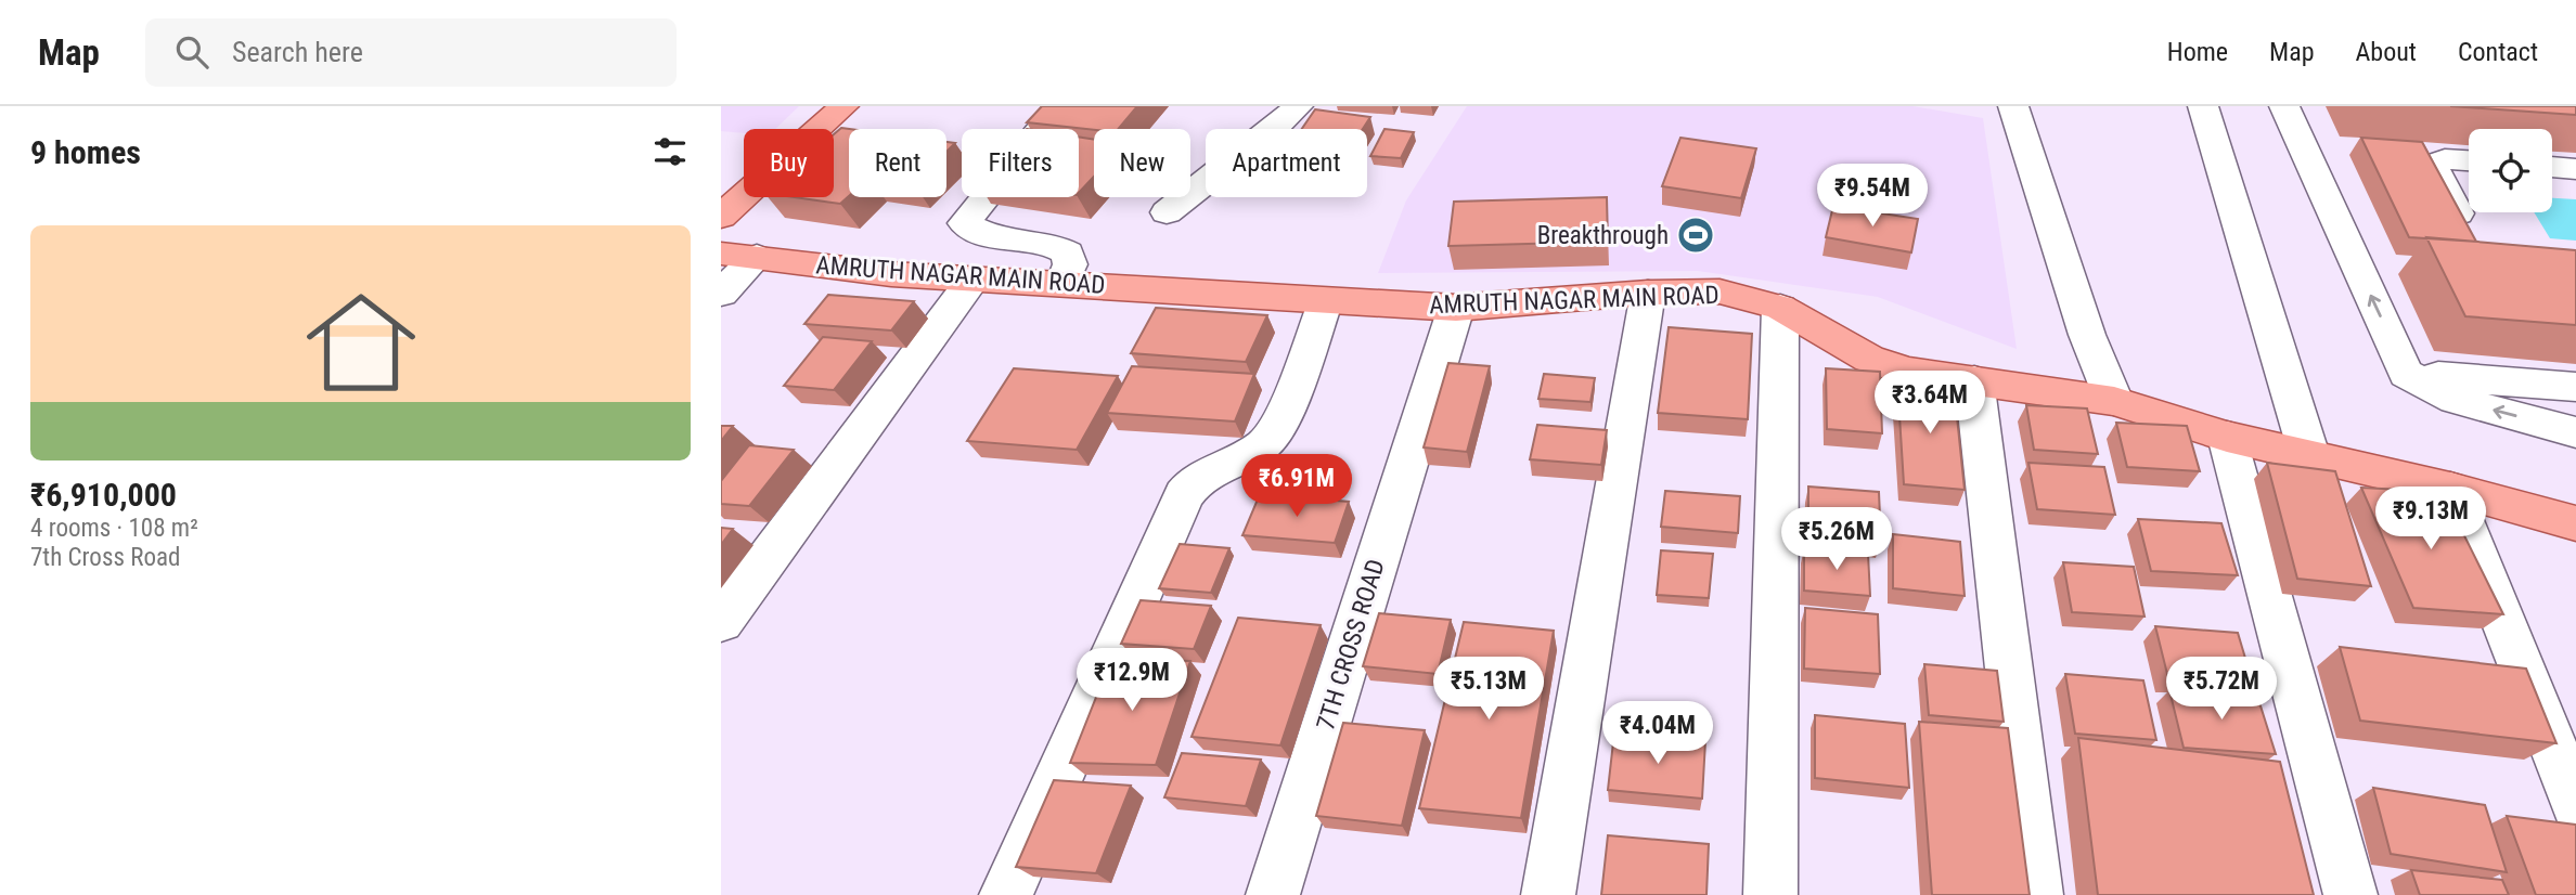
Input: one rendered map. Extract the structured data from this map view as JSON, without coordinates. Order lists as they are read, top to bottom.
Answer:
{
  "streets": {
    "main road": ["AMRUTH NAGAR MAIN ROAD"],
    "street": ["7TH CROSS ROAD"]
  },
  "crossings": [
    ["AMRUTH NAGAR MAIN ROAD", "7TH CROSS ROAD"]
  ],
  "places": {
    "sports": ["Breakthrough"]
  },
  "page": {
    "header": "Map",
    "search": "Search here",
    "nav": [
      "Home",
      "Map",
      "About",
      "Contact"
    ],
    "heading": "9 homes",
    "chip": [
      "Buy",
      "Rent",
      "Filters",
      "New",
      "Apartment"
    ],
    "price": [
      "₹9.54M",
      "₹3.64M",
      "₹6.91M",
      "₹9.13M",
      "₹5.26M",
      "₹12.9M",
      "₹5.13M",
      "₹5.72M",
      "₹4.04M"
    ],
    "list": [
      {
        "name": "₹6,910,000",
        "note": "4 rooms · 108 m² · 7th Cross Road"
      }
    ]
  }
}
